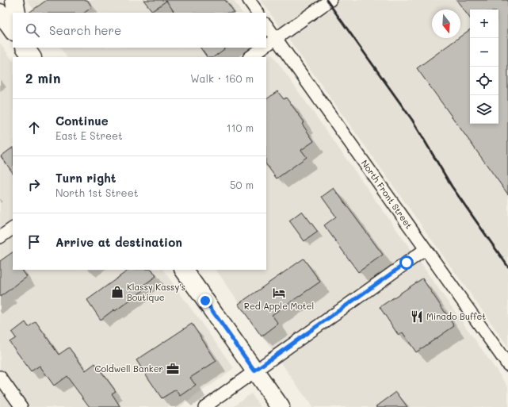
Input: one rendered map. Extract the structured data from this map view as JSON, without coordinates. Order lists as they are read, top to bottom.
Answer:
{
  "streets": {
    "street": ["North Front Street"]
  },
  "places": {
    "shop": ["Klassy Kassy's Boutique"],
    "hotel": ["Red Apple Motel"],
    "restaurant": ["Minado Buffet"],
    "office": ["Coldwell Banker"]
  },
  "north": "bottom",
  "page": {
    "map_buttons": ["+", "−"],
    "search": "Search here",
    "heading": ["2 min", "Walk · 160 m"],
    "list": [
      ["Continue", "East E Street", "110 m"],
      ["Turn right", "North 1st Street", "50 m"],
      "Arrive at destination"
    ]
  }
}
